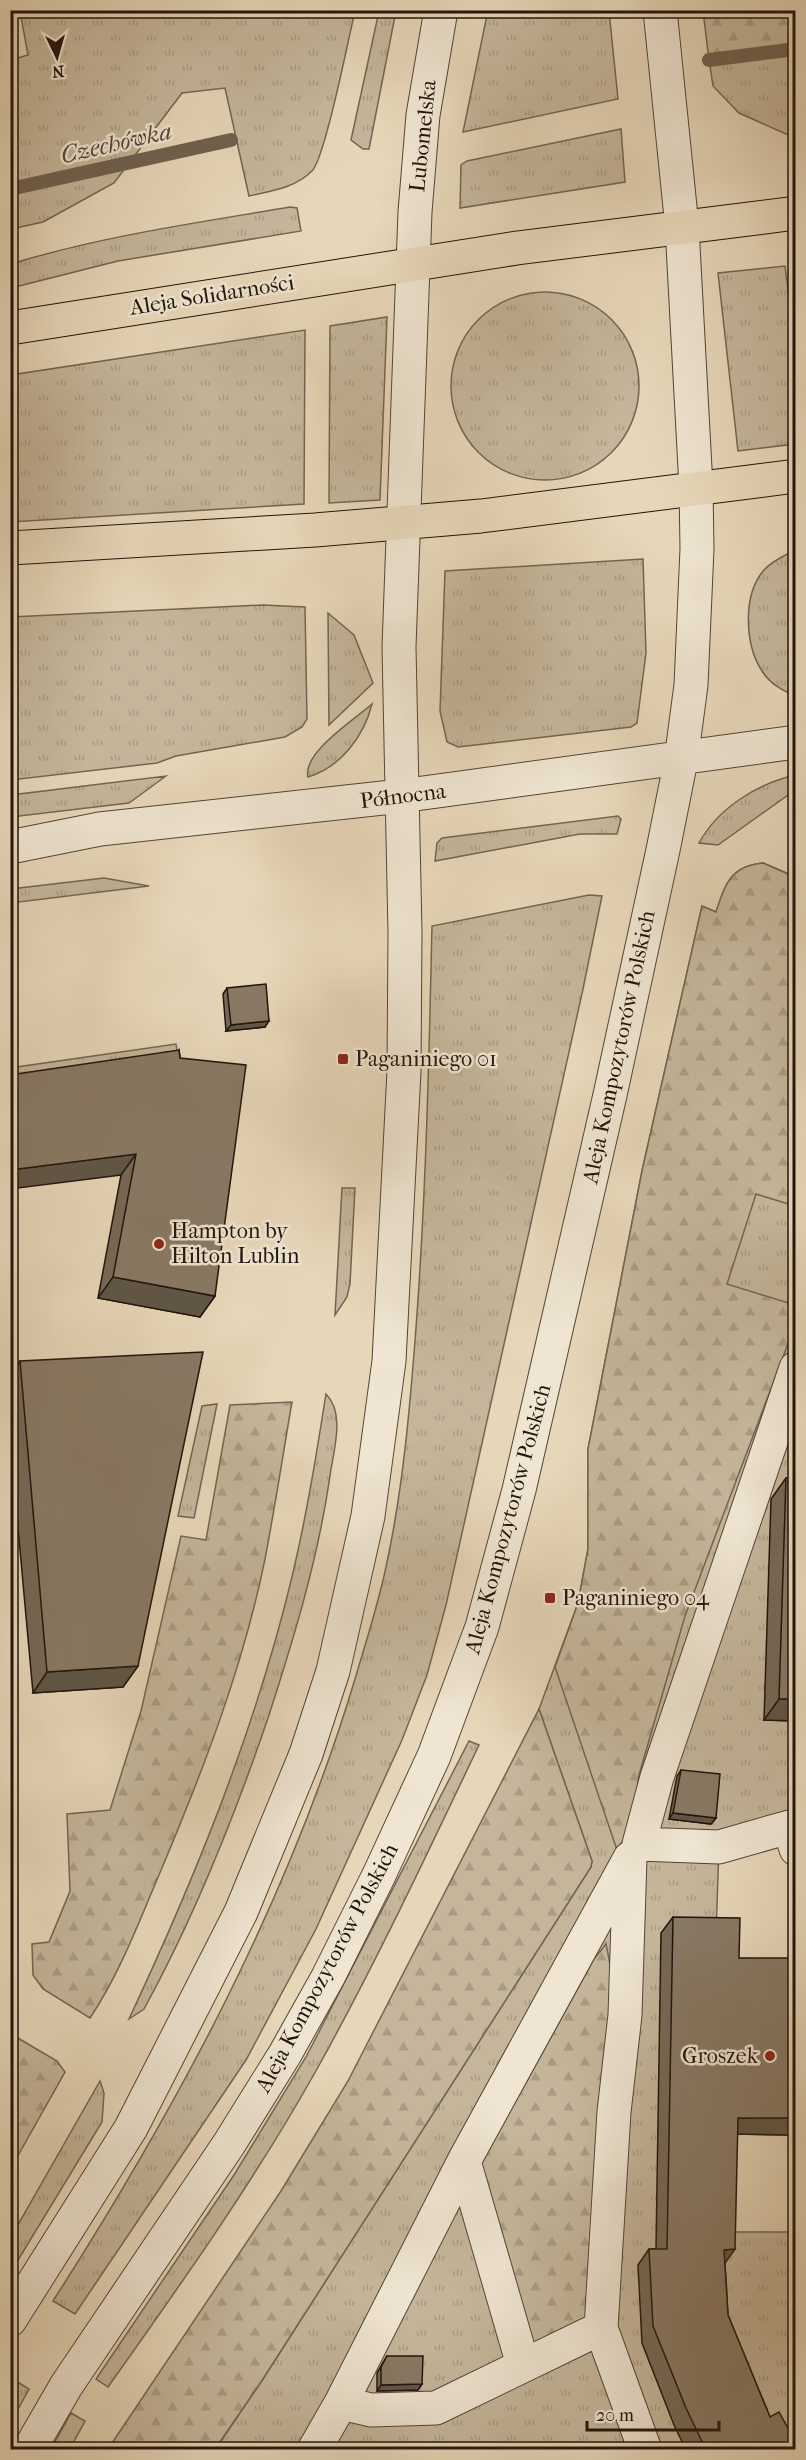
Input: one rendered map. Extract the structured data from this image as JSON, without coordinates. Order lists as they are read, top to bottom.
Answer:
{
  "streets": {
    "main road": ["Aleja Solidarności"],
    "street": ["Lubomelska", "Północna", "Aleja Kompozytorów Polskich"]
  },
  "crossings": [
    ["Lubomelska", "Aleja Solidarności"],
    ["Aleja Solidarności", "Aleja Kompozytorów Polskich"],
    ["Północna", "Aleja Kompozytorów Polskich"]
  ],
  "water": ["Czechówka"],
  "places": {
    "transit": ["Paganiniego 01", "Paganiniego 04"],
    "other": ["Hampton by Hilton Lublin", "Groszek"]
  },
  "scale_bar": "20 m",
  "north": "bottom"
}
